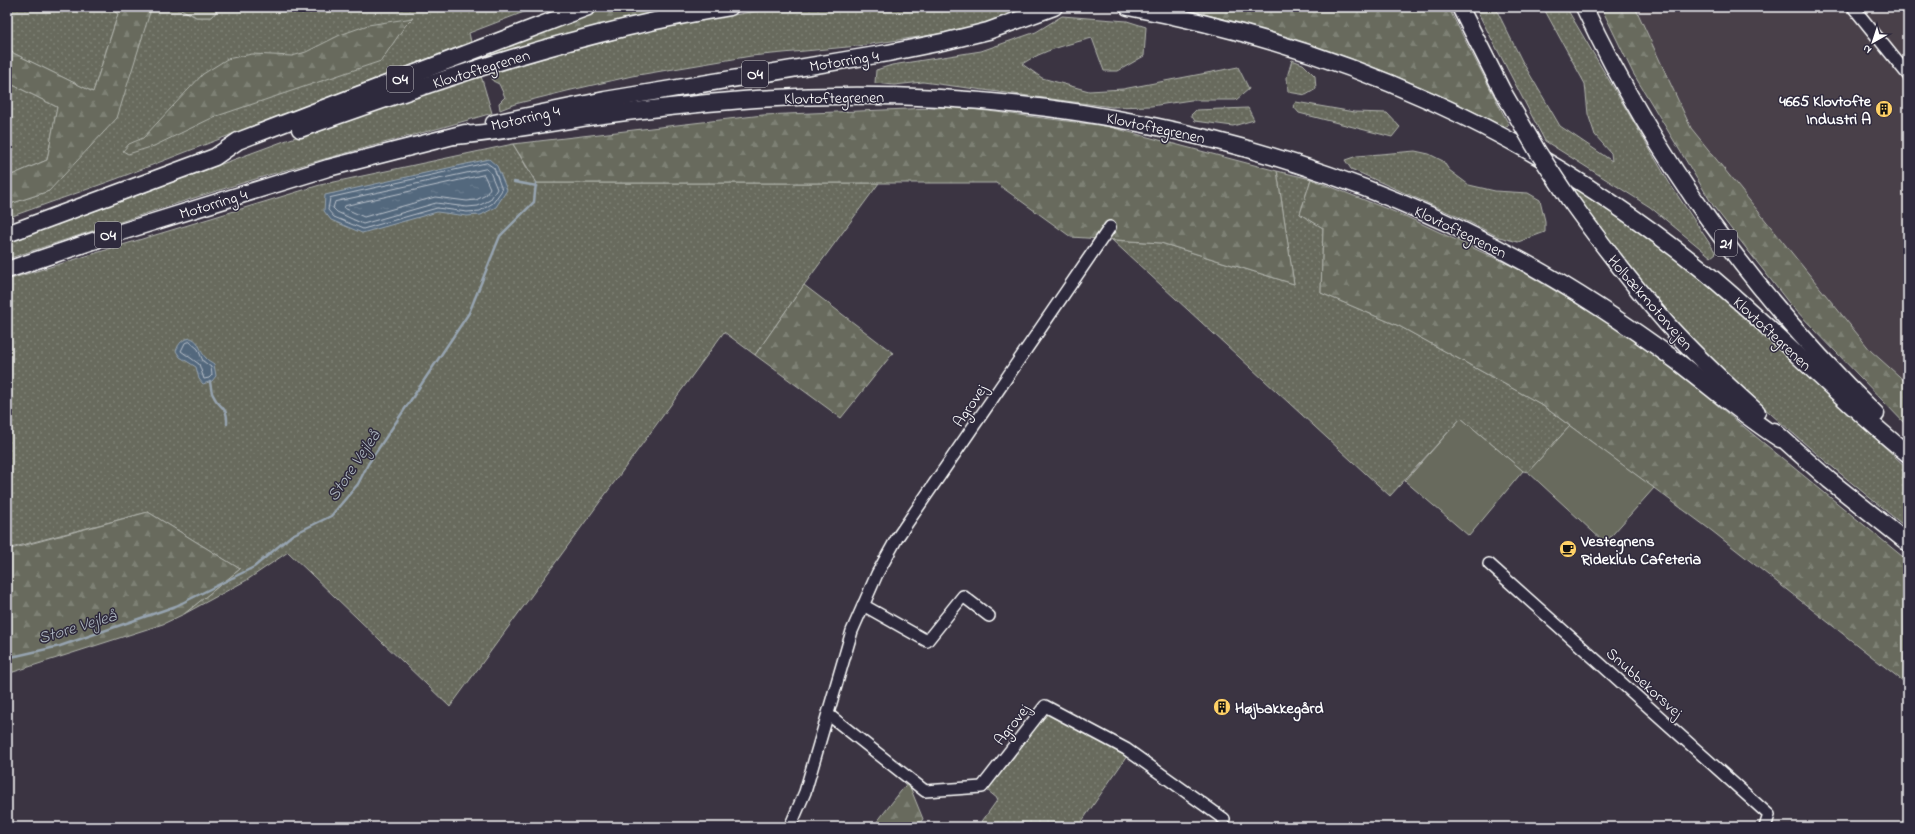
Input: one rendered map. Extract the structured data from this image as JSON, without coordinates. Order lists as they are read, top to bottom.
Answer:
{
  "streets": {
    "highway": [
      "Motorring 4",
      "Klovtoftegrenen",
      "O4",
      "21",
      "Holbækmotorvejen"
    ],
    "street": ["Agrovej", "Snubbekorsvej"]
  },
  "crossings": [
    ["Motorring 4", "Klovtoftegrenen"],
    ["Klovtoftegrenen", "O4"],
    ["Klovtoftegrenen", "21"],
    ["Klovtoftegrenen", "Holbækmotorvejen"]
  ],
  "water": ["Store Vejleå"],
  "places": {
    "building": ["4665 Klovtofte Industri A", "Højbakkegård"],
    "cafe": ["Vestegnens Rideklub Cafeteria"]
  },
  "north": "bottom left"
}
